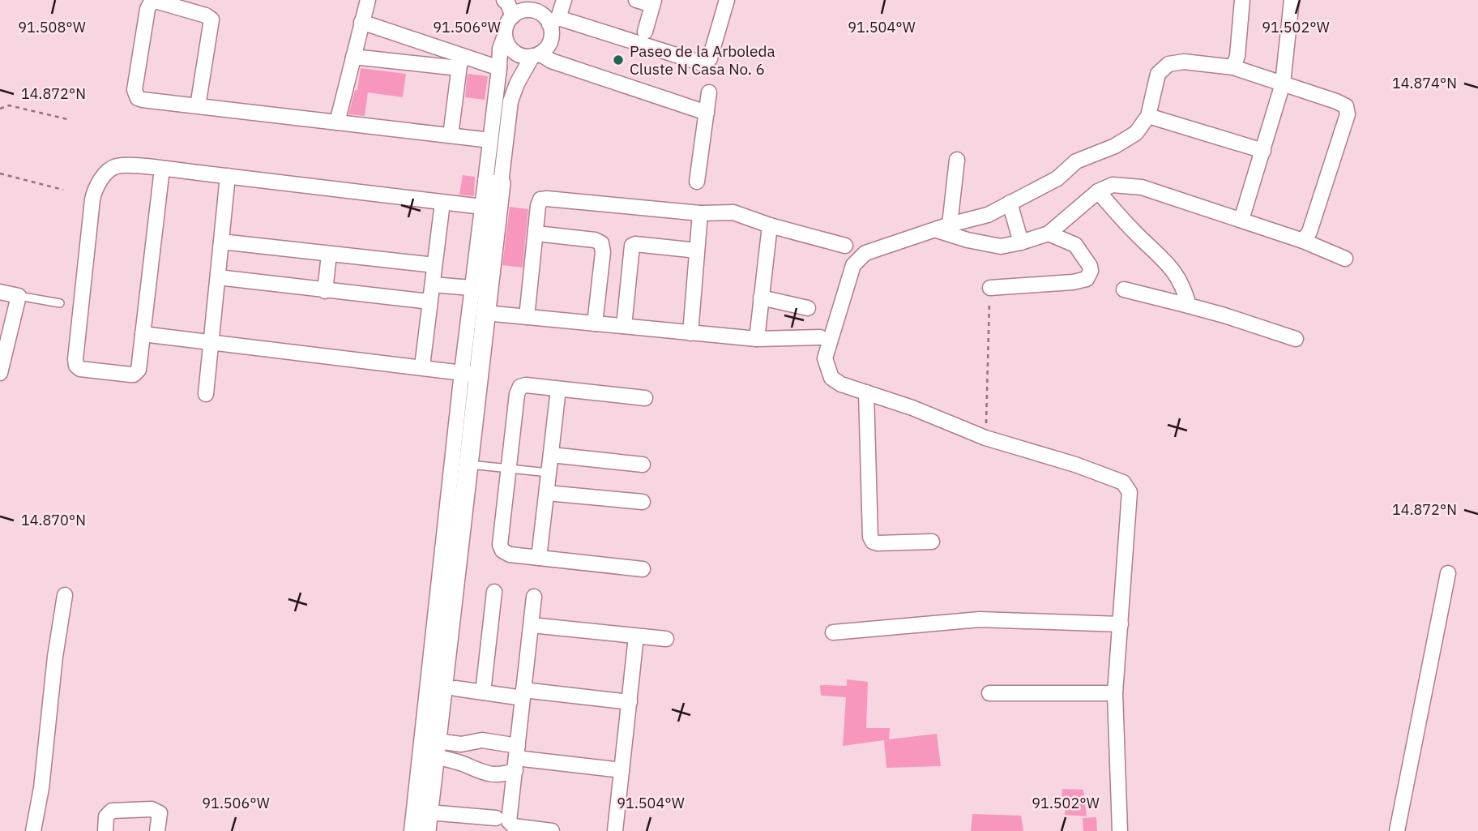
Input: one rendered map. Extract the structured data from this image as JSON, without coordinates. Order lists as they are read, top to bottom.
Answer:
{
  "places": ["Paseo de la Arboleda Cluste N Casa No. 6"],
  "coordinates": [
    "91.508°W",
    "91.506°W",
    "91.504°W",
    "91.502°W",
    "14.874°N",
    "14.872°N",
    "14.870°N"
  ]
}
